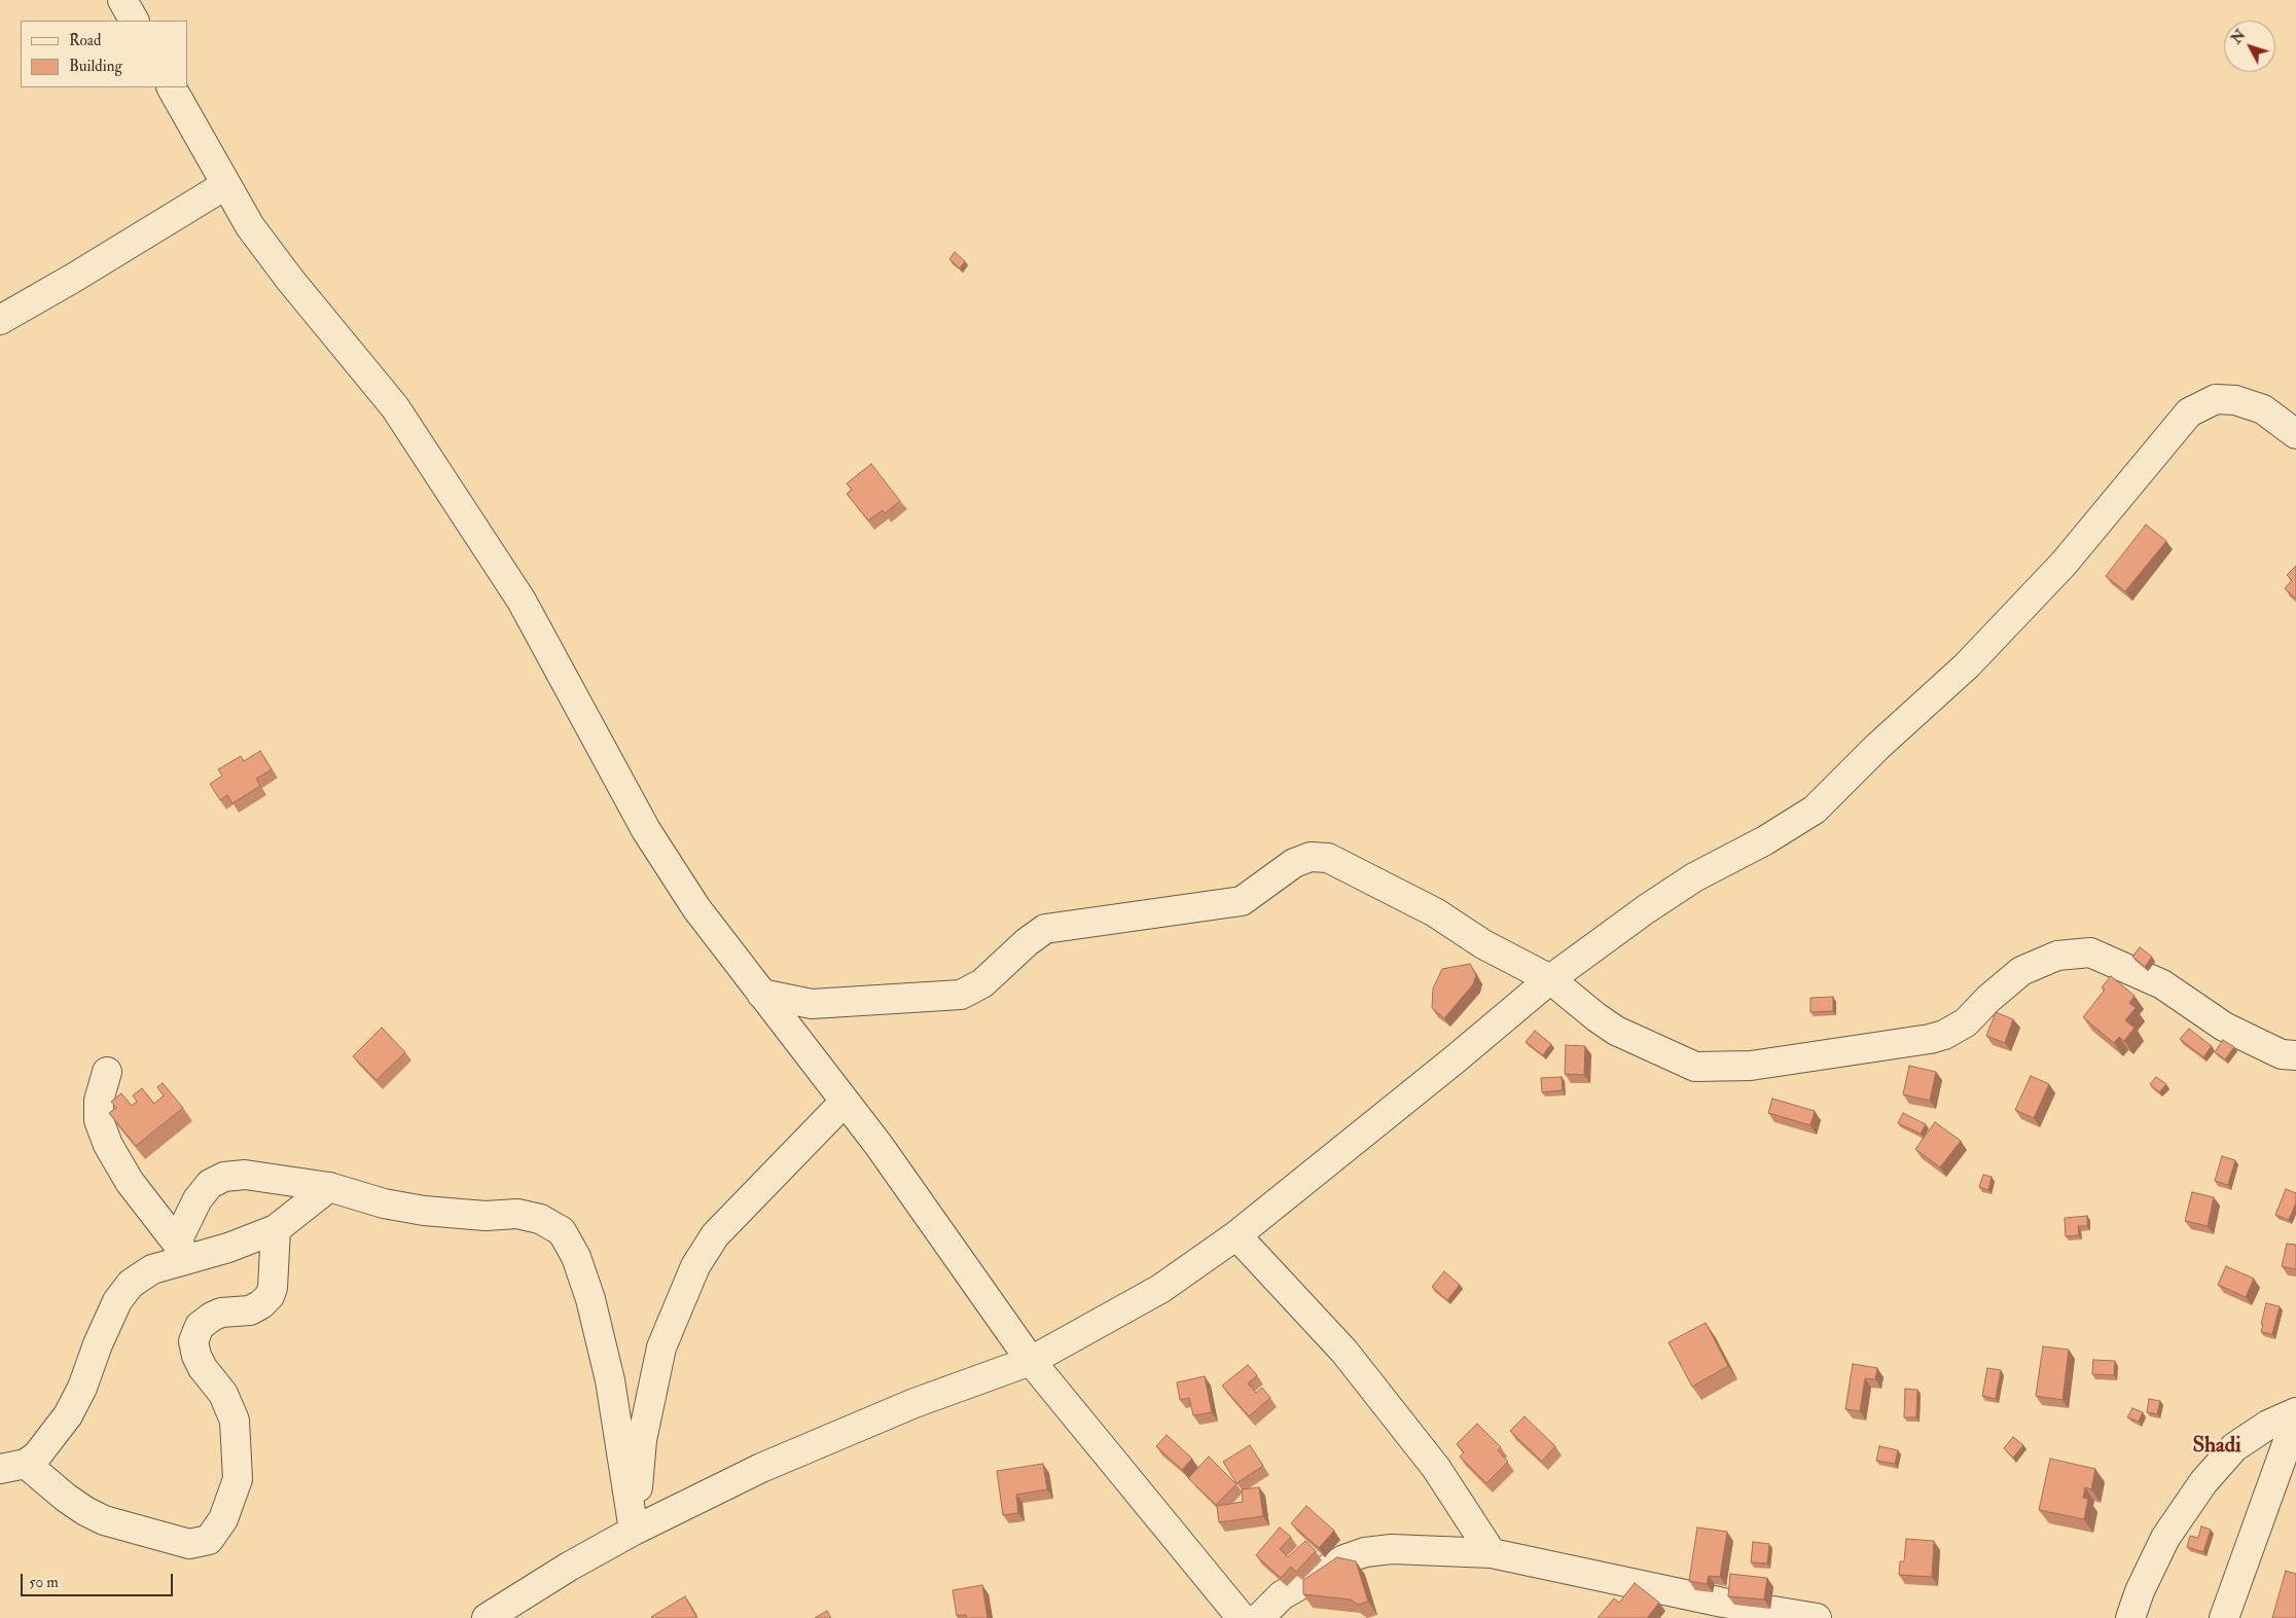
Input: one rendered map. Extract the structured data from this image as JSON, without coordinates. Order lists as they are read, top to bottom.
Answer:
{
  "districts": ["Shadi"],
  "legend": ["Road", "Building"],
  "scale_bar": "50 m",
  "north": "top left"
}
